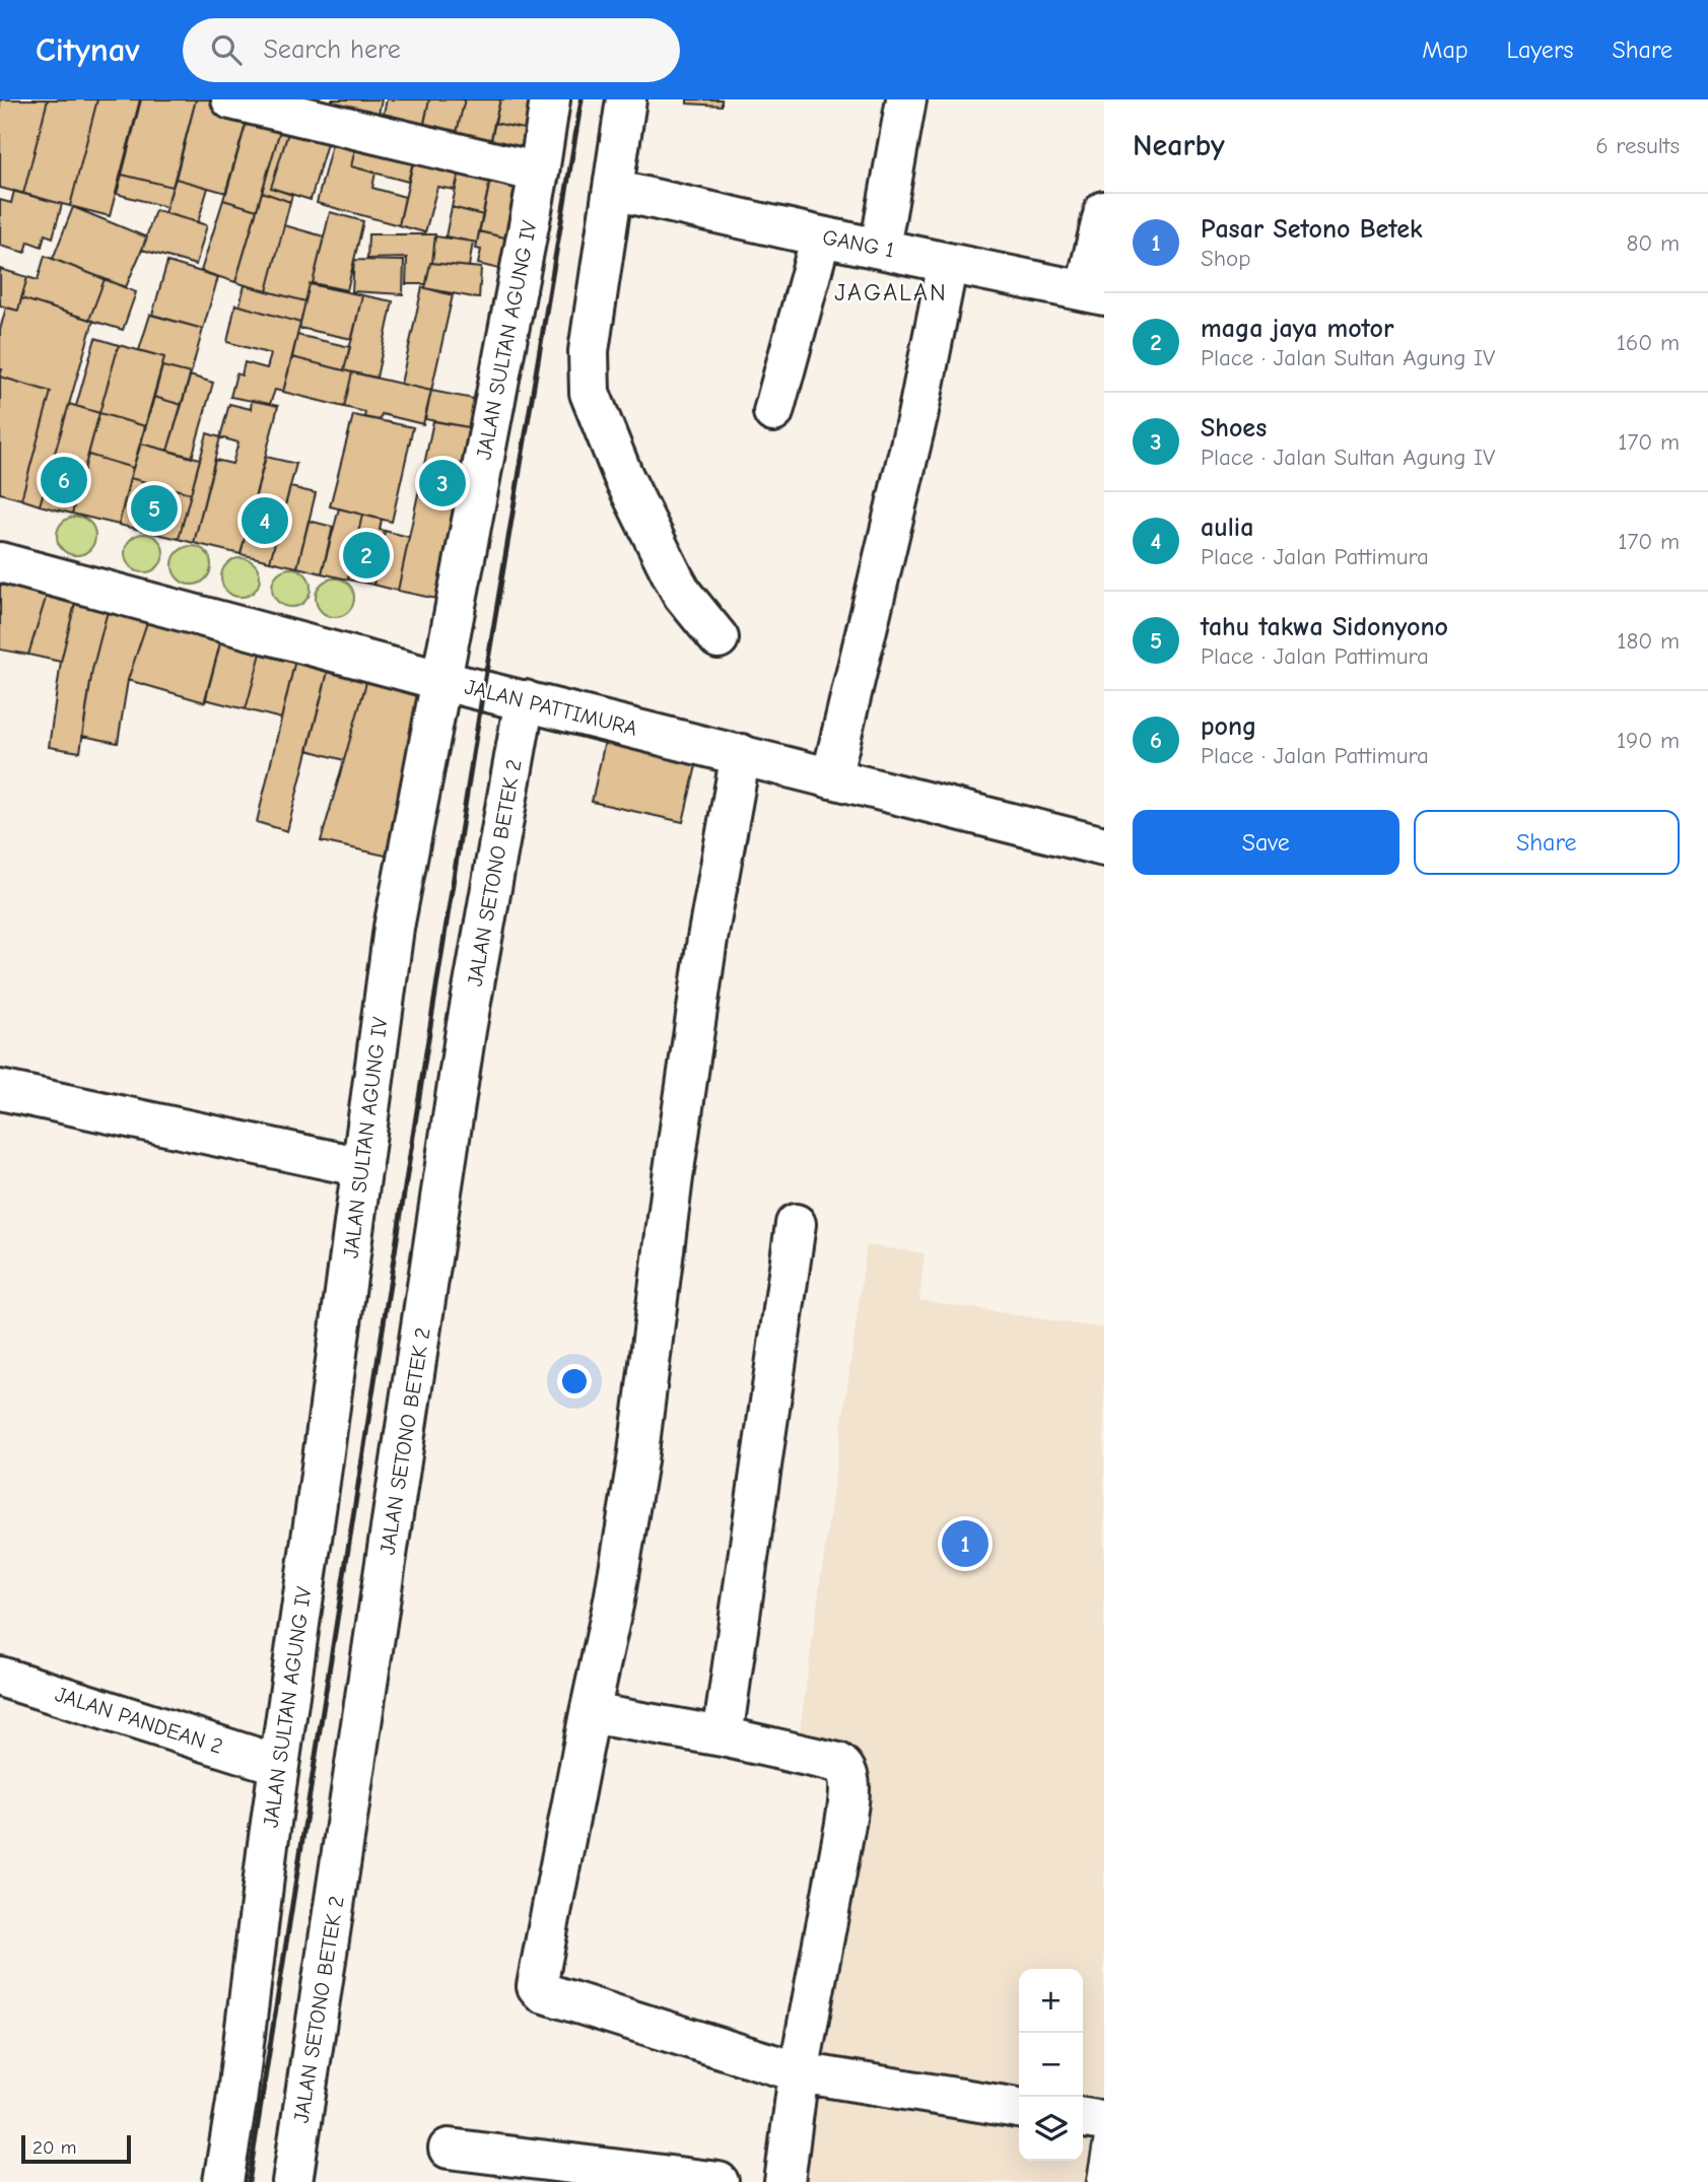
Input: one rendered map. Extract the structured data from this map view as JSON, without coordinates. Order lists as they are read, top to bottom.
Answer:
{
  "streets": {
    "street": [
      "GANG 1",
      "JALAN SULTAN AGUNG IV",
      "JALAN PATTIMURA",
      "JALAN SETONO BETEK 2",
      "JALAN PANDEAN 2"
    ]
  },
  "crossings": [
    ["JALAN SULTAN AGUNG IV", "JALAN PATTIMURA"],
    ["JALAN SULTAN AGUNG IV", "JALAN PANDEAN 2"],
    ["JALAN PATTIMURA", "JALAN SETONO BETEK 2"]
  ],
  "districts": ["JAGALAN"],
  "scale_bar": "20 m",
  "page": {
    "header": "Citynav",
    "search": "Search here",
    "nav": ["Map", "Layers", "Share"],
    "heading": ["Nearby", "6 results"],
    "list": [
      {
        "mark": "1",
        "name": "Pasar Setono Betek",
        "note": "Shop",
        "value": "80 m"
      },
      {
        "mark": "2",
        "name": "maga jaya motor",
        "note": "Place · Jalan Sultan Agung IV",
        "value": "160 m"
      },
      {
        "mark": "3",
        "name": "Shoes",
        "note": "Place · Jalan Sultan Agung IV",
        "value": "170 m"
      },
      {
        "mark": "4",
        "name": "aulia",
        "note": "Place · Jalan Pattimura",
        "value": "170 m"
      },
      {
        "mark": "5",
        "name": "tahu takwa Sidonyono",
        "note": "Place · Jalan Pattimura",
        "value": "180 m"
      },
      {
        "mark": "6",
        "name": "pong",
        "note": "Place · Jalan Pattimura",
        "value": "190 m"
      }
    ],
    "pins": [
      "6",
      "3",
      "5",
      "4",
      "2",
      "1"
    ],
    "buttons": ["Save", "Share"],
    "map_buttons": ["+", "−"],
    "scale": "20 m"
  }
}
